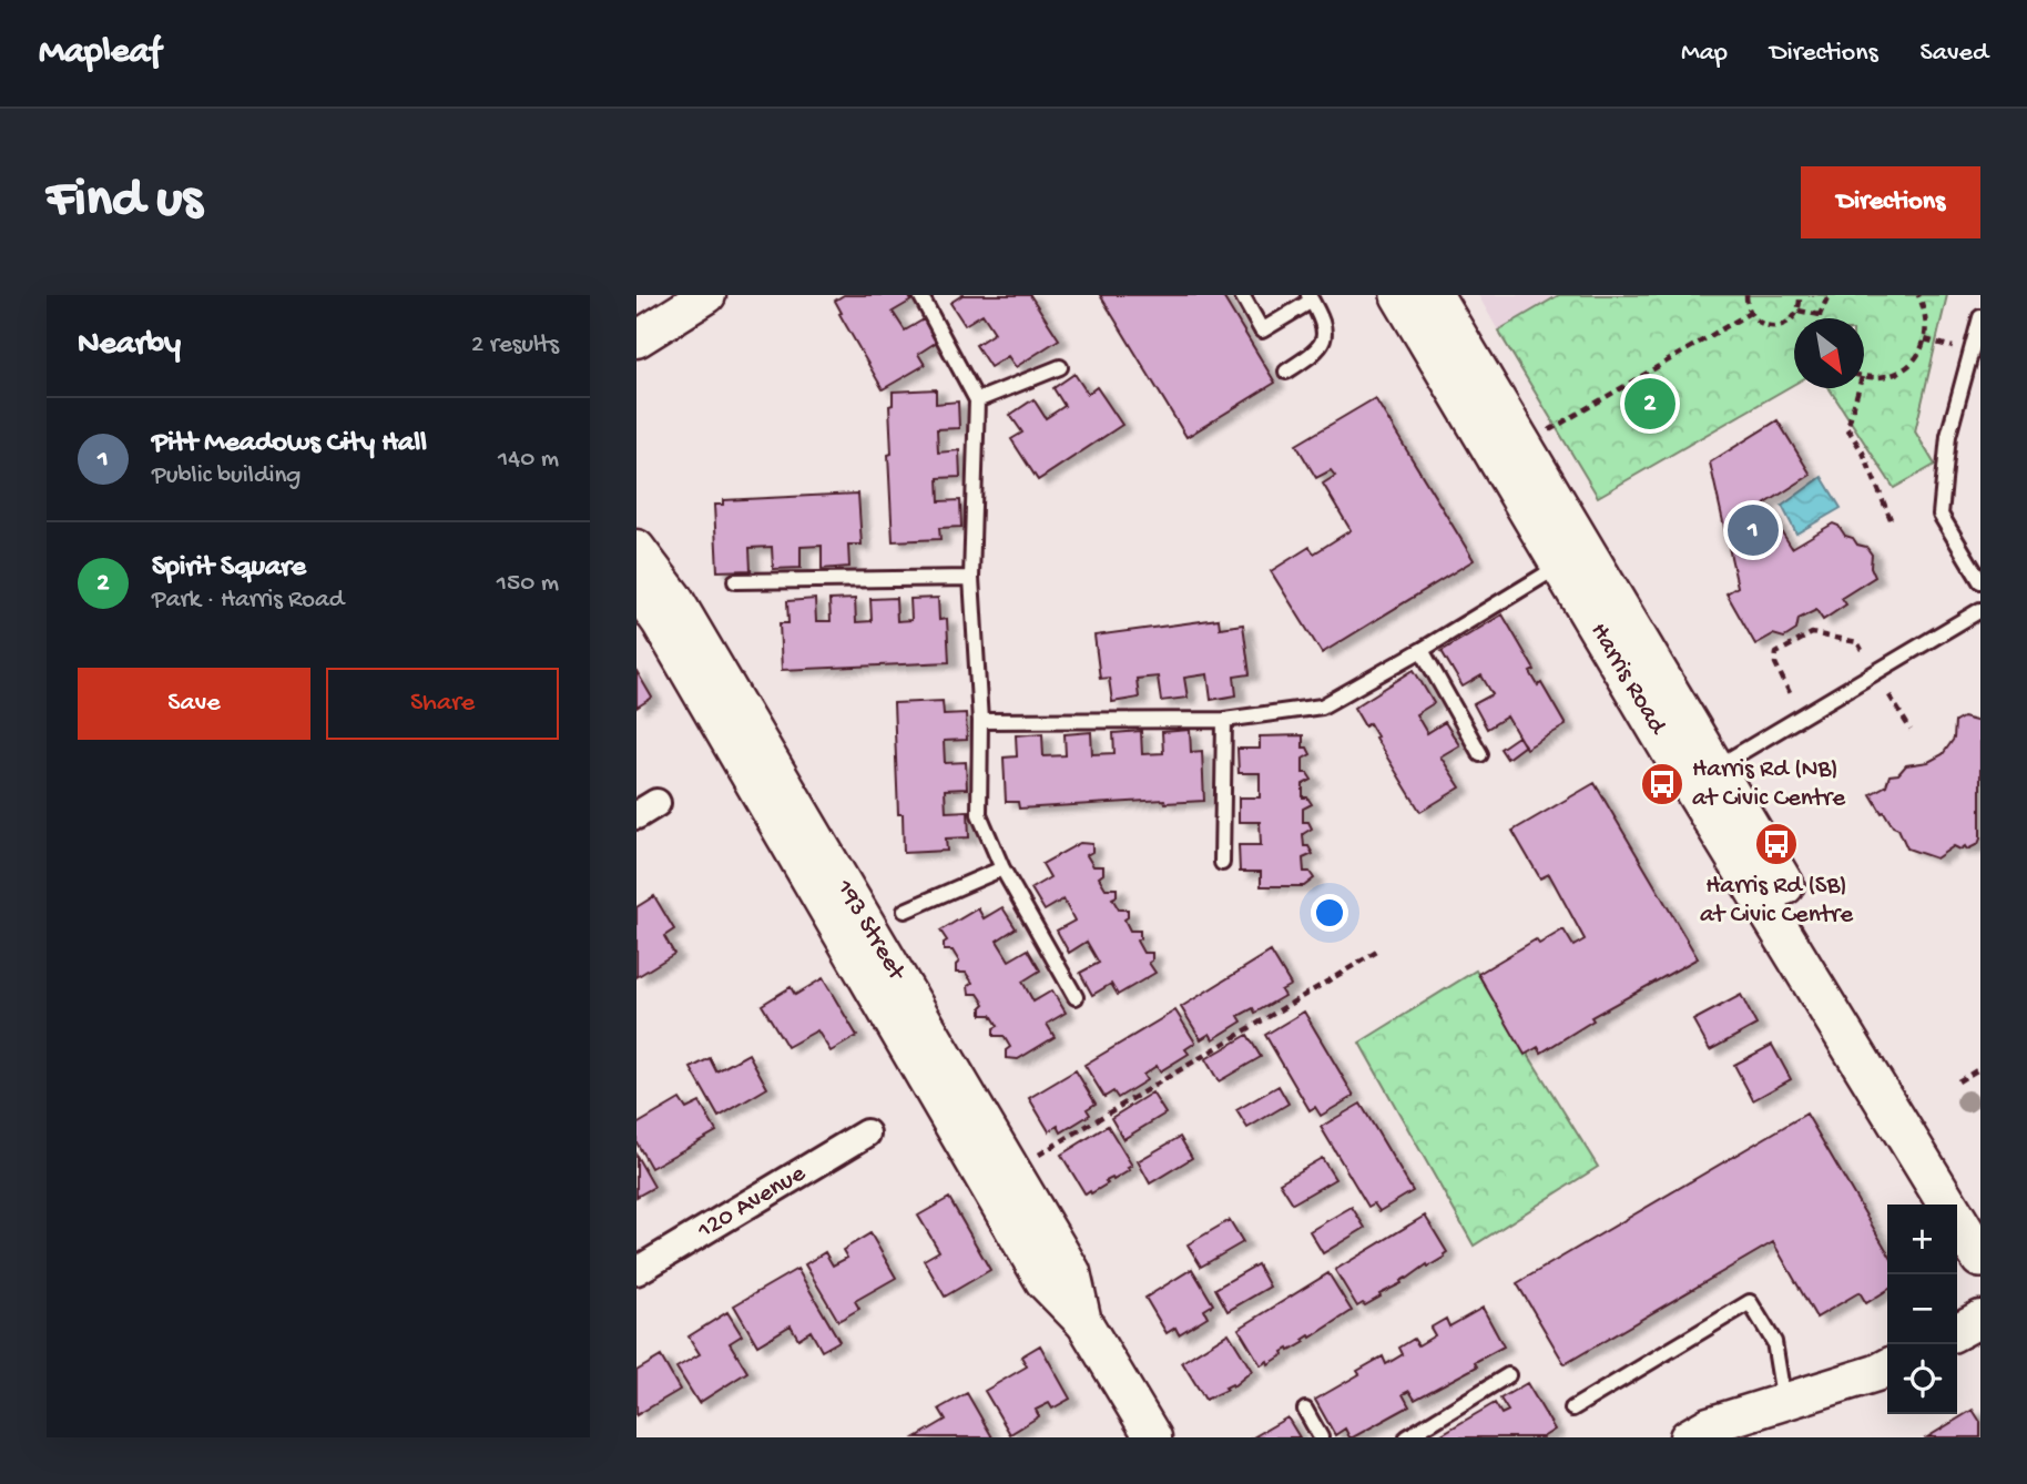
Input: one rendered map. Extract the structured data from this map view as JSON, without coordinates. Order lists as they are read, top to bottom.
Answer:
{
  "streets": {
    "main road": ["Harris Road"],
    "street": ["193 Street", "120 Avenue"]
  },
  "places": {
    "bus stop": ["Harris Rd (NB) at Civic Centre", "Harris Rd (SB) at Civic Centre"]
  },
  "north": "bottom right",
  "page": {
    "header": "Mapleaf",
    "nav": ["Map", "Directions", "Saved"],
    "buttons": [
      "Directions",
      ["Save", "Share"]
    ],
    "title": "Find us",
    "heading": ["Nearby", "2 results"],
    "pins": ["2", "1"],
    "list": [
      {
        "mark": "1",
        "name": "Pitt Meadows City Hall",
        "note": "Public building",
        "value": "140 m"
      },
      {
        "mark": "2",
        "name": "Spirit Square",
        "note": "Park · Harris Road",
        "value": "150 m"
      }
    ],
    "map_buttons": ["+", "−"]
  }
}
